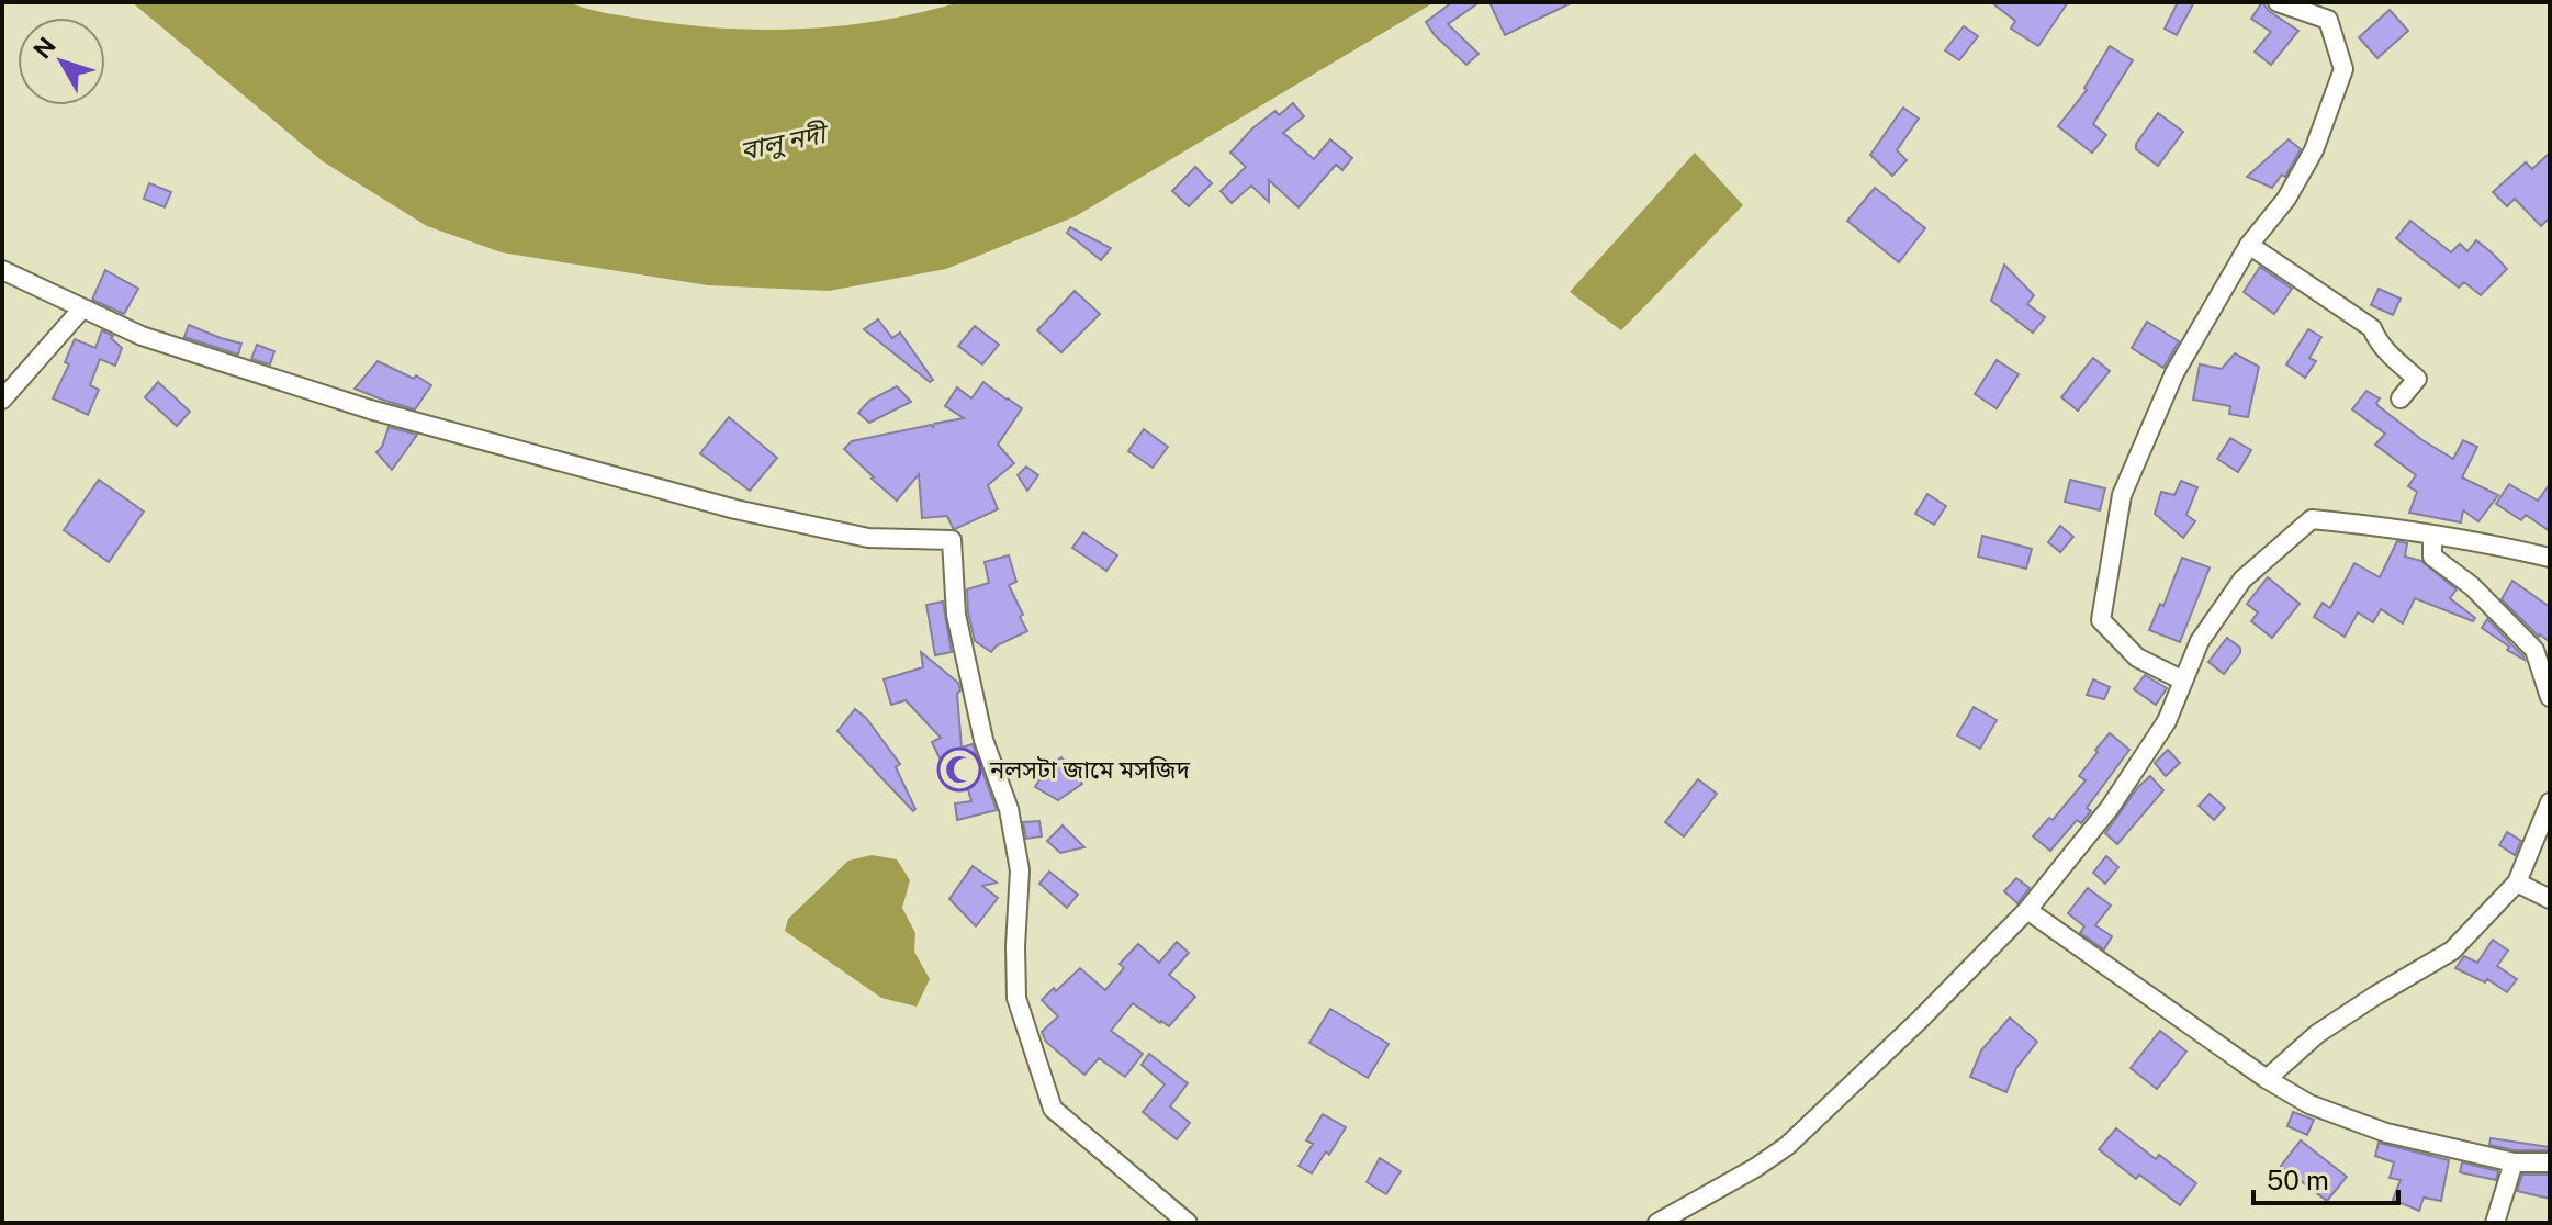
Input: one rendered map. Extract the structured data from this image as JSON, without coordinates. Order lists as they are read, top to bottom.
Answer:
{
  "water": ["বালু নদী"],
  "places": {
    "mosque": ["নলসটা জামে মসজিদ"]
  },
  "scale_bar": "50 m",
  "north": "top left"
}
